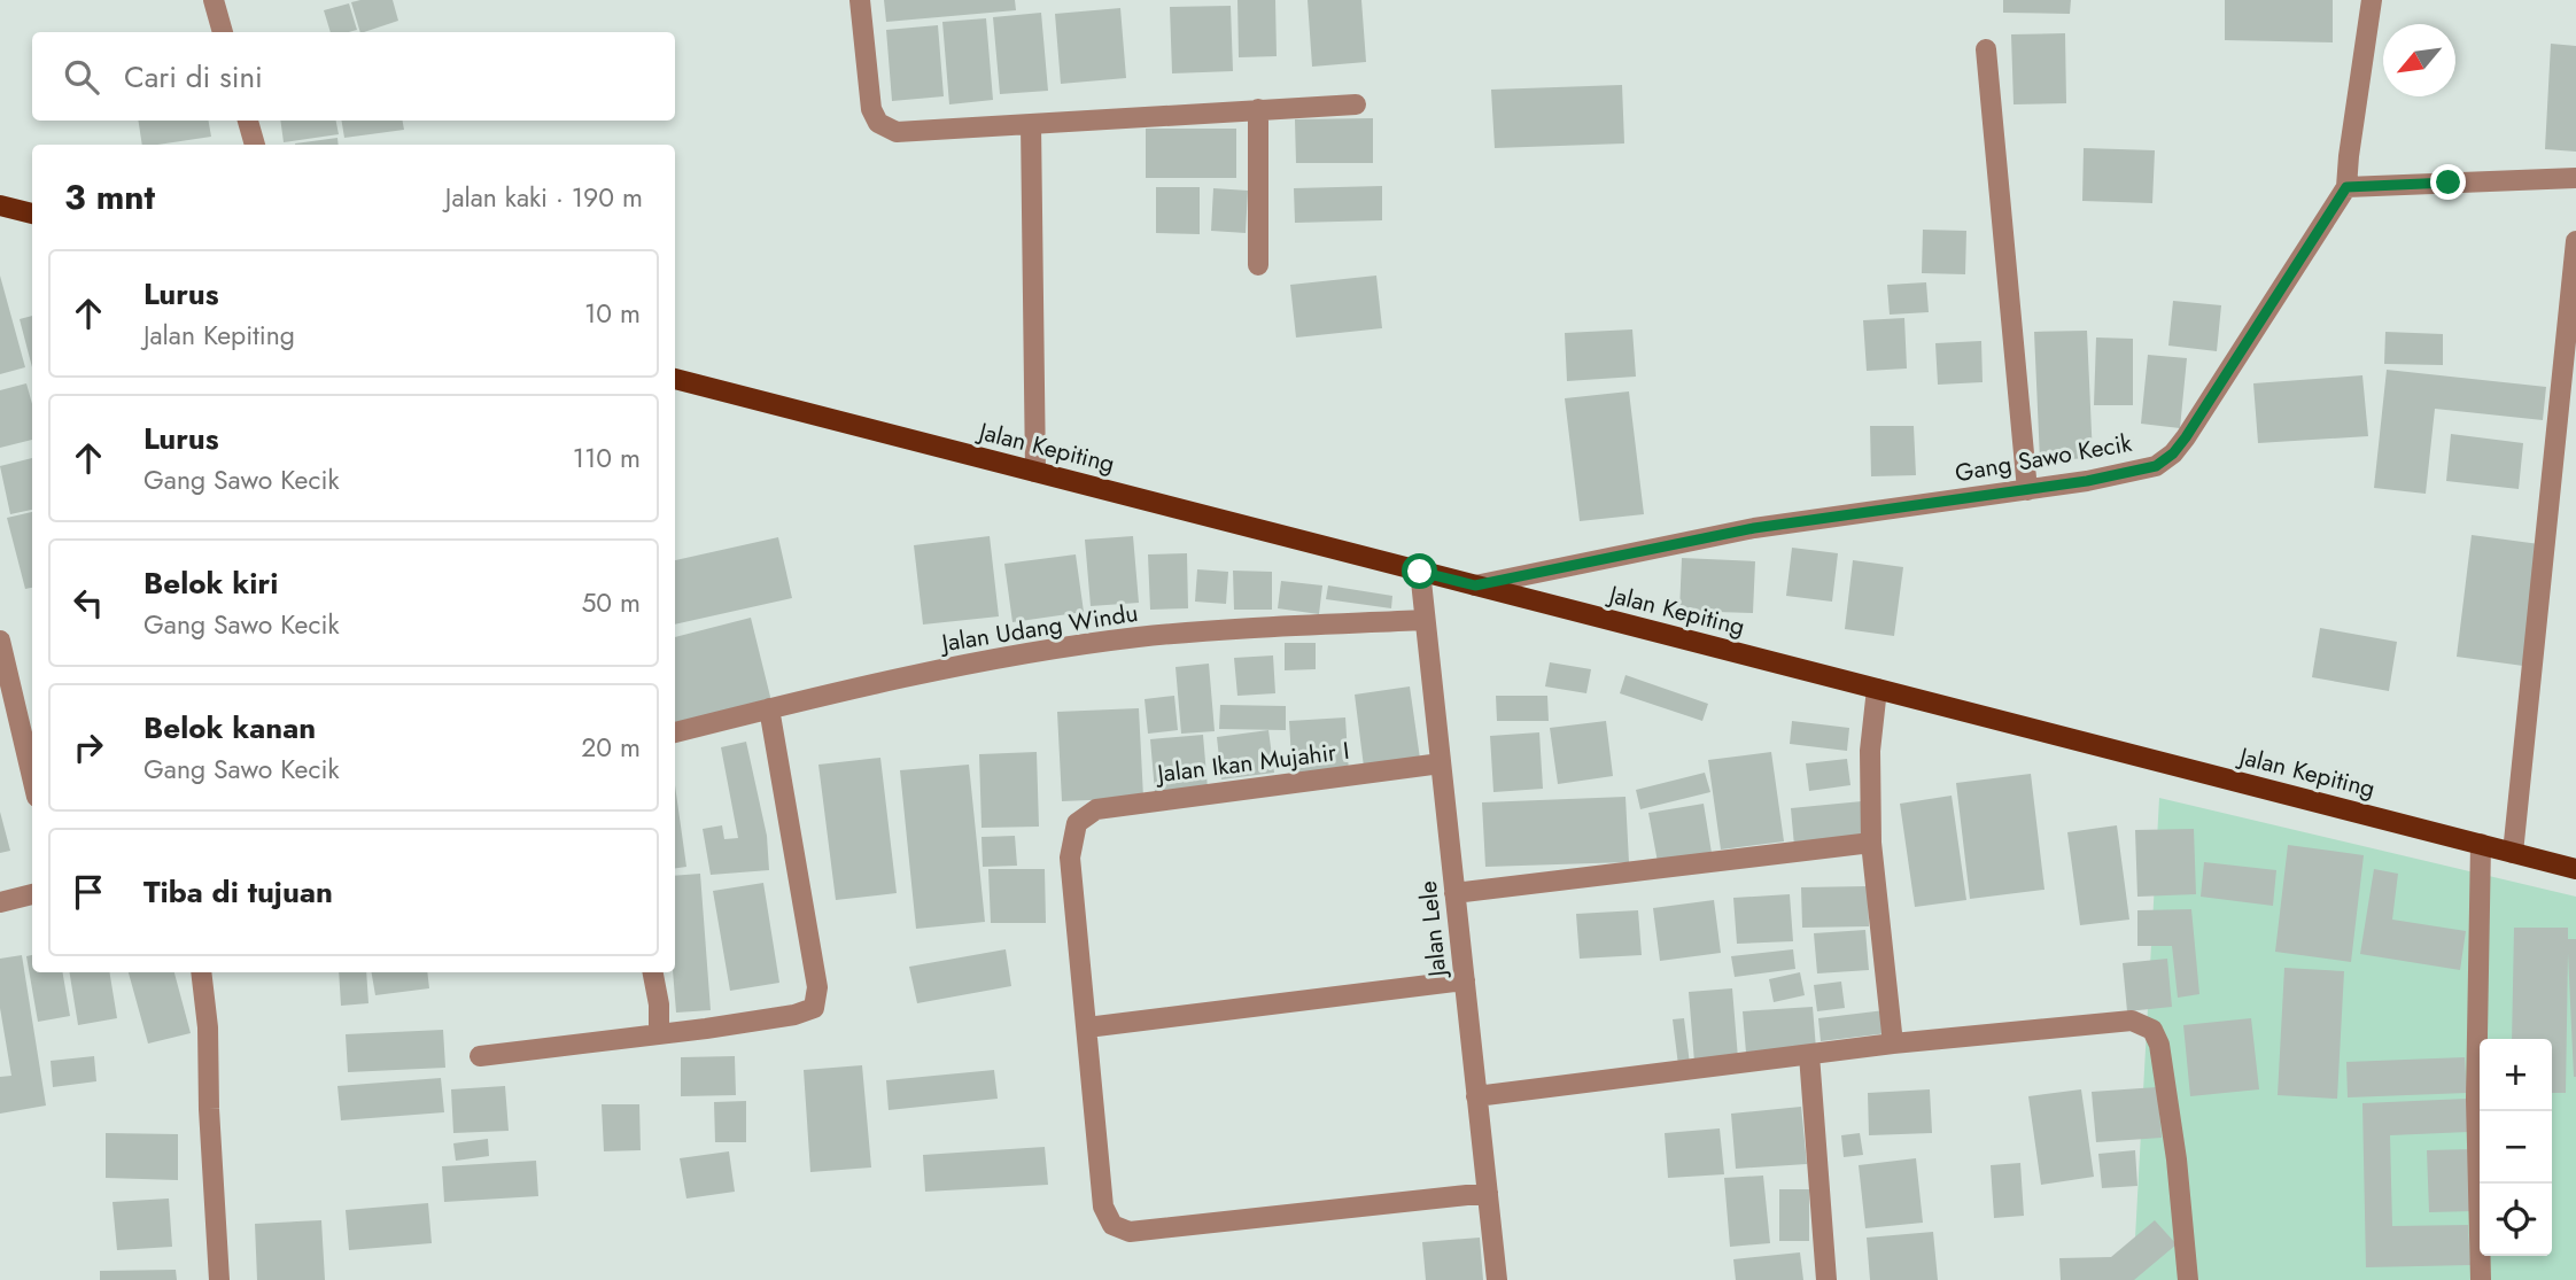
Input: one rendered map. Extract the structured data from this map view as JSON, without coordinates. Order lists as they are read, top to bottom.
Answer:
{
  "streets": {
    "main road": ["Jalan Kepiting"],
    "street": [
      "Gang Sawo Kecik",
      "Jalan Udang Windu",
      "Jalan Ikan Mujahir I",
      "Jalan Lele"
    ]
  },
  "crossings": [
    ["Jalan Kepiting", "Gang Sawo Kecik"],
    ["Jalan Kepiting", "Jalan Lele"],
    ["Jalan Udang Windu", "Jalan Lele"],
    ["Jalan Ikan Mujahir I", "Jalan Lele"]
  ],
  "north": "bottom left",
  "page": {
    "search": "Cari di sini",
    "heading": ["3 mnt", "Jalan kaki · 190 m"],
    "list": [
      ["Lurus", "Jalan Kepiting", "10 m"],
      ["Lurus", "Gang Sawo Kecik", "110 m"],
      ["Belok kiri", "Gang Sawo Kecik", "50 m"],
      ["Belok kanan", "Gang Sawo Kecik", "20 m"],
      "Tiba di tujuan"
    ],
    "map_buttons": ["+", "−"]
  }
}
